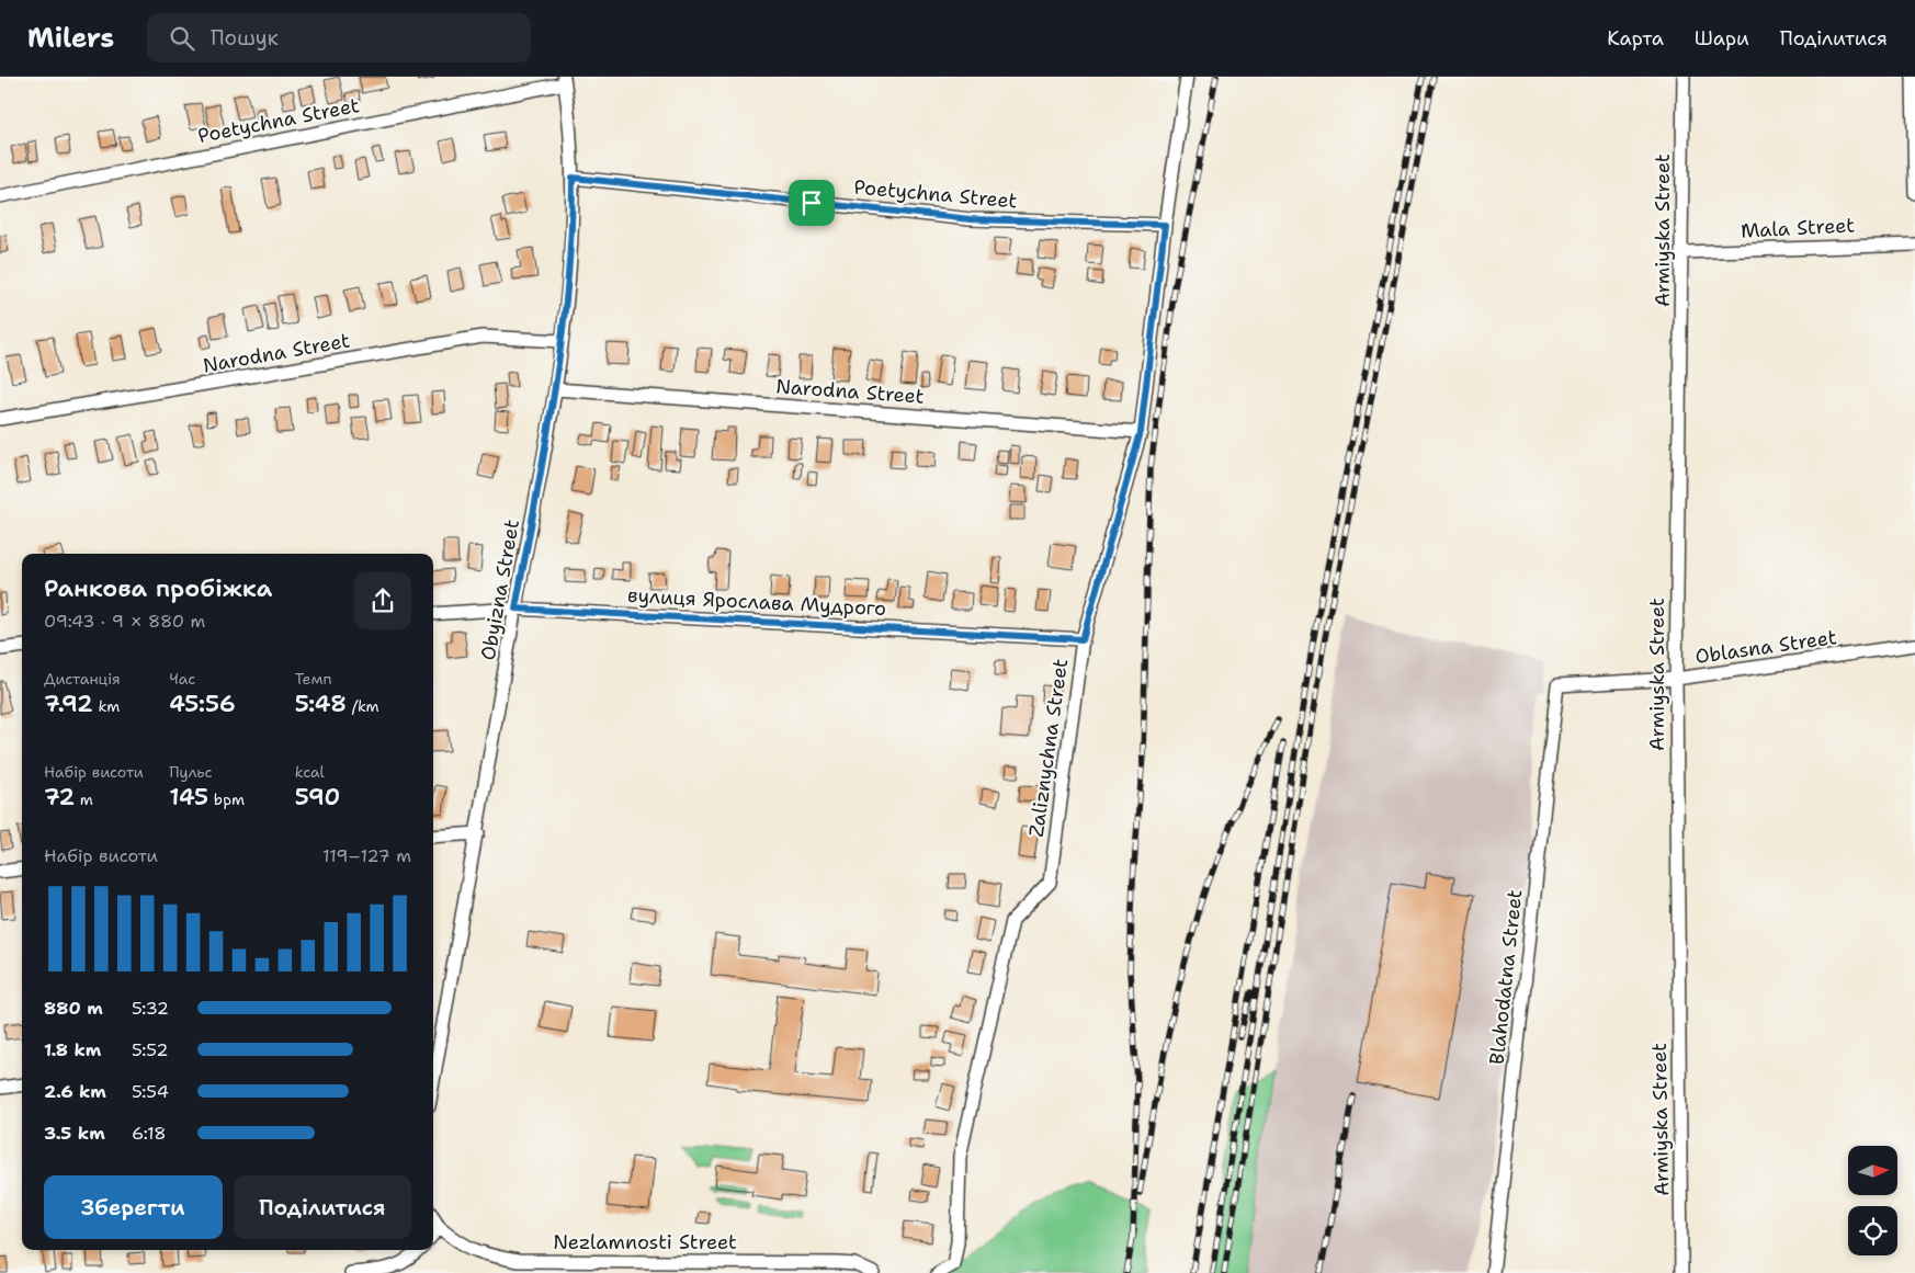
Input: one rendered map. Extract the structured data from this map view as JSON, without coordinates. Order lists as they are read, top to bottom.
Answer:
{
  "streets": {
    "street": [
      "Poetychna Street",
      "Mala Street",
      "Armiyska Street",
      "Narodna Street",
      "Obyizna Street",
      "вулиця Ярослава Мудрого",
      "Oblasna Street",
      "Zaliznychna Street",
      "Blahodatna Street",
      "Nezlamnosti Street"
    ]
  },
  "crossings": [
    ["Poetychna Street", "Obyizna Street"],
    ["Poetychna Street", "Zaliznychna Street"],
    ["Mala Street", "Armiyska Street"],
    ["Armiyska Street", "Oblasna Street"],
    ["Narodna Street", "Obyizna Street"],
    ["Narodna Street", "Zaliznychna Street"],
    ["Obyizna Street", "вулиця Ярослава Мудрого"],
    ["вулиця Ярослава Мудрого", "Zaliznychna Street"],
    ["Oblasna Street", "Blahodatna Street"]
  ],
  "north": "right",
  "page": {
    "header": "Milers",
    "search": "Пошук",
    "nav": ["Карта", "Шари", "Поділитися"],
    "heading": ["Ранкова пробіжка", "09:43 · 9 × 880 m"],
    "stats": [
      ["Дистанція", "7.92 km"],
      ["Час", "45:56"],
      ["Темп", "5:48 /km"],
      ["Набір висоти", "72 m"],
      ["Пульс", "145 bpm"],
      ["kcal", "590"]
    ],
    "chart": ["Набір висоти", "119–127 m"],
    "list": [
      {
        "name": "880 m",
        "note": "5:32"
      },
      {
        "name": "1.8 km",
        "note": "5:52"
      },
      {
        "name": "2.6 km",
        "note": "5:54"
      },
      {
        "name": "3.5 km",
        "note": "6:18"
      }
    ],
    "buttons": ["Зберегти", "Поділитися"]
  }
}
